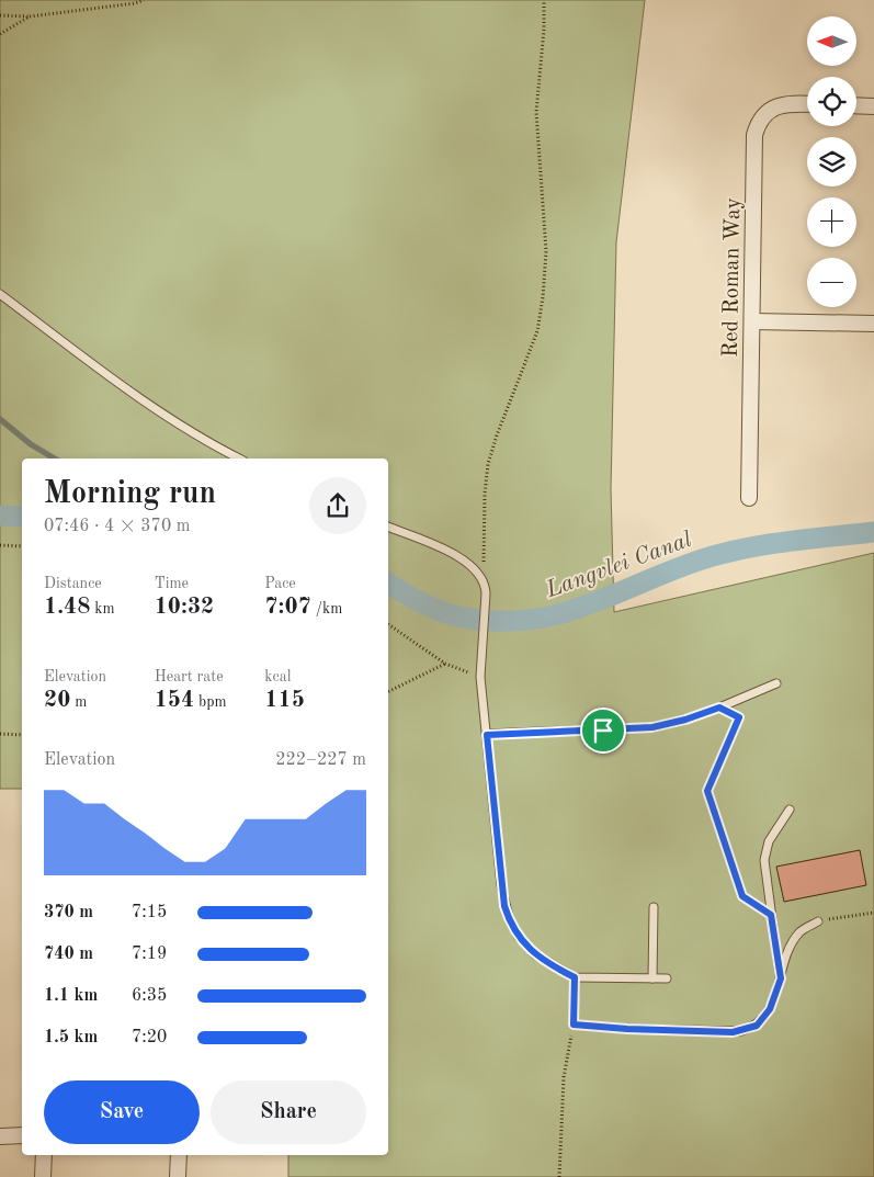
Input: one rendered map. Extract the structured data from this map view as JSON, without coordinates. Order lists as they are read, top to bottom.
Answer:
{
  "streets": {
    "street": ["Red Roman Way"]
  },
  "water": ["Langvlei Canal"],
  "north": "left",
  "page": {
    "map_buttons": ["+", "−"],
    "heading": ["Morning run", "07:46 · 4 × 370 m"],
    "stats": [
      ["Distance", "1.48 km"],
      ["Time", "10:32"],
      ["Pace", "7:07 /km"],
      ["Elevation", "20 m"],
      ["Heart rate", "154 bpm"],
      ["kcal", "115"]
    ],
    "chart": ["Elevation", "222–227 m"],
    "list": [
      {
        "name": "370 m",
        "note": "7:15"
      },
      {
        "name": "740 m",
        "note": "7:19"
      },
      {
        "name": "1.1 km",
        "note": "6:35"
      },
      {
        "name": "1.5 km",
        "note": "7:20"
      }
    ],
    "buttons": ["Save", "Share"]
  }
}
